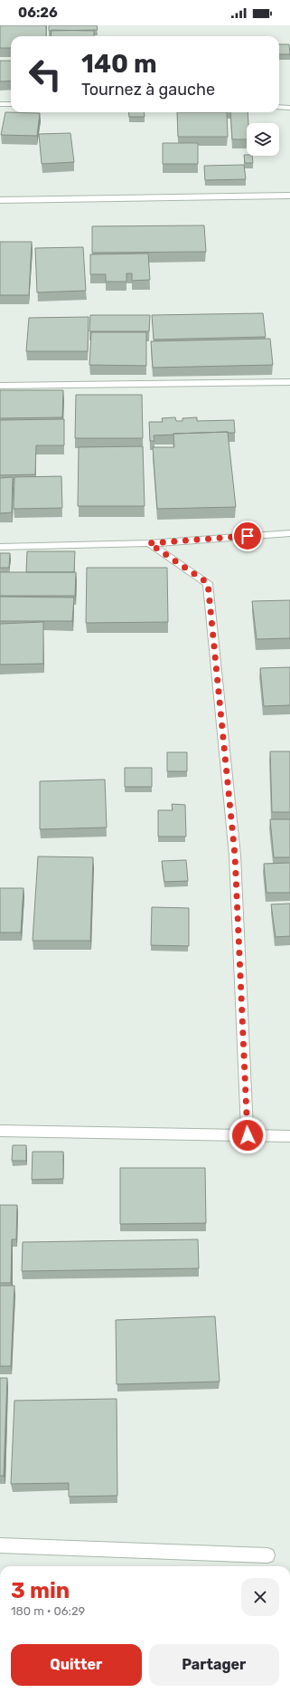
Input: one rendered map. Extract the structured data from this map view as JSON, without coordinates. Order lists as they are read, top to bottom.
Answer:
{
  "page": {
    "status": "06:26",
    "turn": ["140 m", "Tournez à gauche"],
    "heading": ["3 min", "180 m · 06:29"],
    "buttons": ["Quitter", "Partager"]
  }
}
